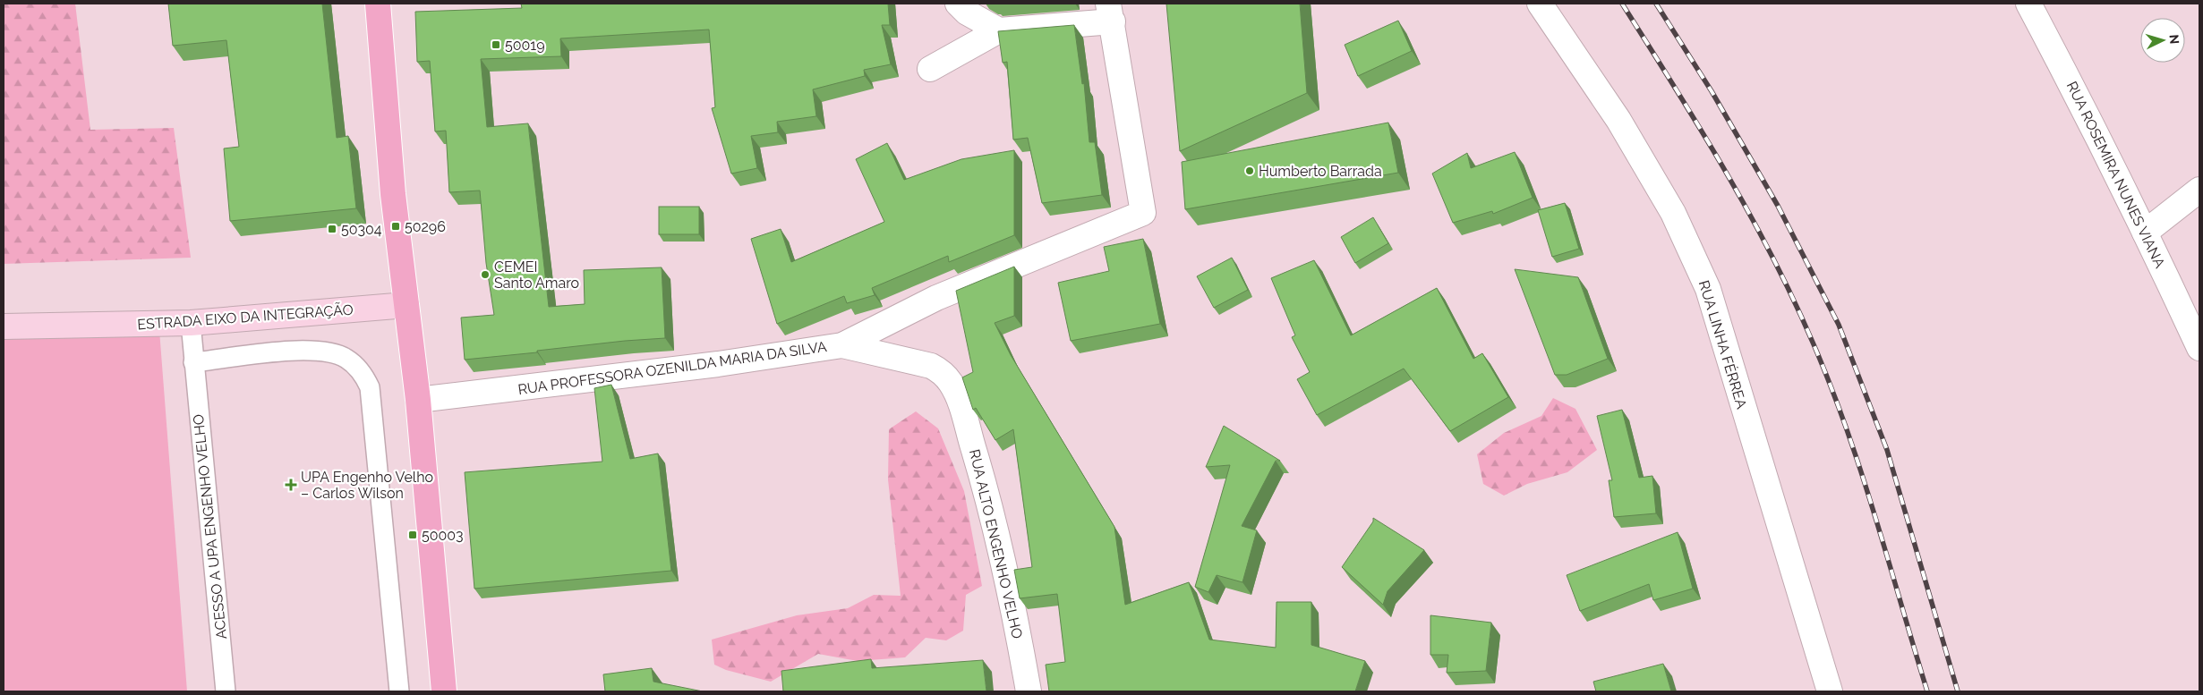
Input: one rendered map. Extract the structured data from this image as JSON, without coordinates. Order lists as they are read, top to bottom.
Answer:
{
  "streets": {
    "main road": ["ESTRADA EIXO DA INTEGRAÇÃO"],
    "street": [
      "RUA ROSEMIRA NUNES VIANA",
      "RUA LINHA FÉRREA",
      "RUA PROFESSORA OZENILDA MARIA DA SILVA",
      "RUA ALTO ENGENHO VELHO"
    ],
    "lane": ["ACESSO A UPA ENGENHO VELHO"]
  },
  "crossings": [
    ["ESTRADA EIXO DA INTEGRAÇÃO", "ACESSO A UPA ENGENHO VELHO"],
    ["RUA PROFESSORA OZENILDA MARIA DA SILVA", "RUA ALTO ENGENHO VELHO"]
  ],
  "places": {
    "transit": [
      "50019",
      "50296",
      "50304",
      "50003"
    ],
    "other": ["Humberto Barrada", "CEMEI Santo Amaro"],
    "health": ["UPA Engenho Velho – Carlos Wilson"]
  },
  "north": "right"
}
